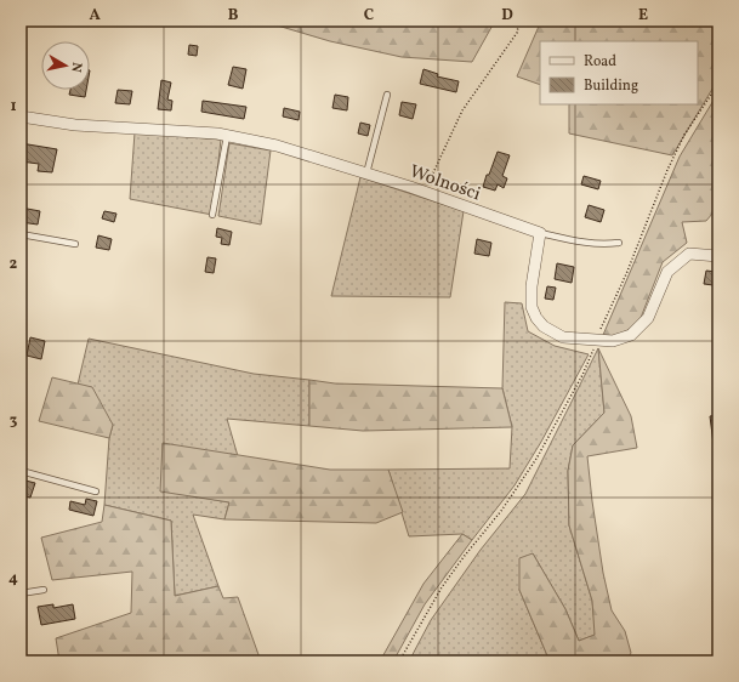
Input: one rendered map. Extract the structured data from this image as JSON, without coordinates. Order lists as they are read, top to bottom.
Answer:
{
  "streets": {
    "street": ["Wolności"]
  },
  "legend": ["Road", "Building"],
  "north": "right",
  "grid": {
    "columns": [
      "A",
      "B",
      "C",
      "D",
      "E"
    ],
    "rows": [
      "1",
      "2",
      "3",
      "4"
    ]
  }
}
